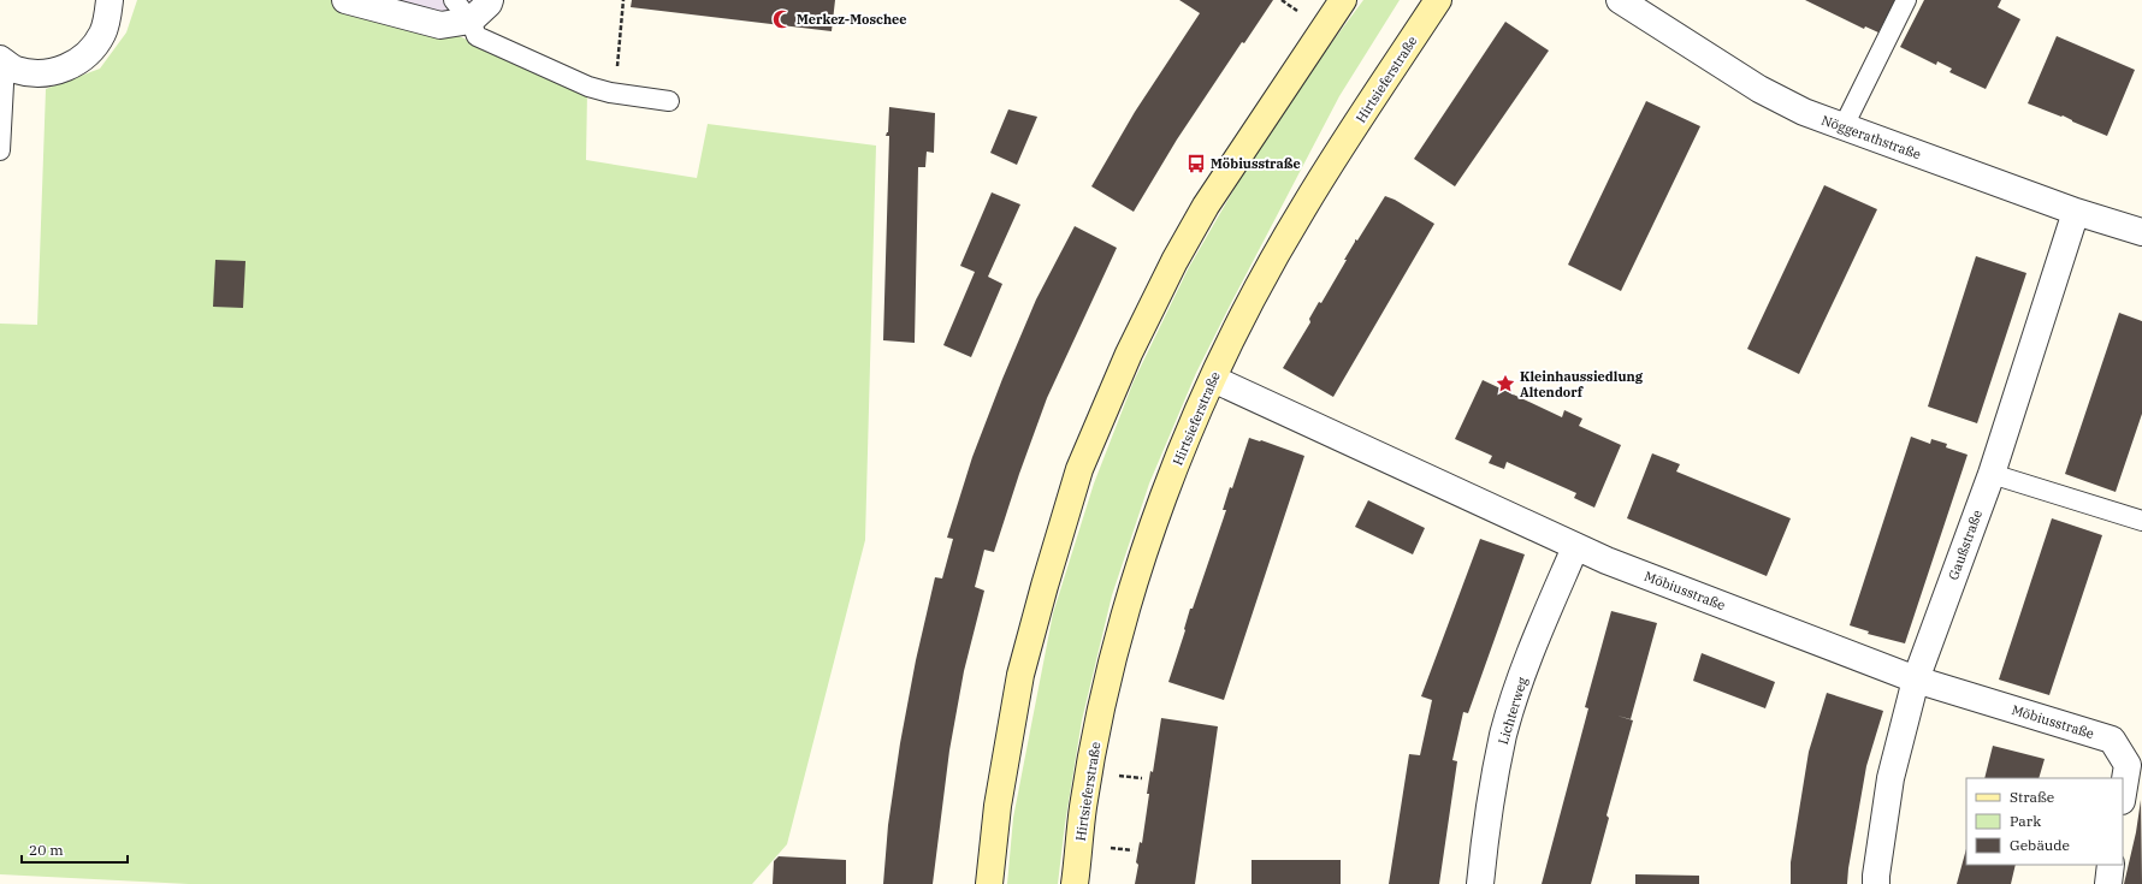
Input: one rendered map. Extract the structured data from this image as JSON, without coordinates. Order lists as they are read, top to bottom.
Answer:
{
  "streets": {
    "main road": ["Hirtsieferstraße"],
    "street": [
      "Nöggerathstraße",
      "Gaußstraße",
      "Möbiusstraße",
      "Lichterweg"
    ]
  },
  "crossings": [
    ["Hirtsieferstraße", "Möbiusstraße"],
    ["Nöggerathstraße", "Gaußstraße"],
    ["Gaußstraße", "Möbiusstraße"],
    ["Möbiusstraße", "Lichterweg"]
  ],
  "places": {
    "mosque": ["Merkez-Moschee"],
    "bus stop": ["Möbiusstraße"],
    "place": ["Kleinhaussiedlung Altendorf"]
  },
  "legend": ["Straße", "Park", "Gebäude"],
  "scale_bar": "20 m"
}
